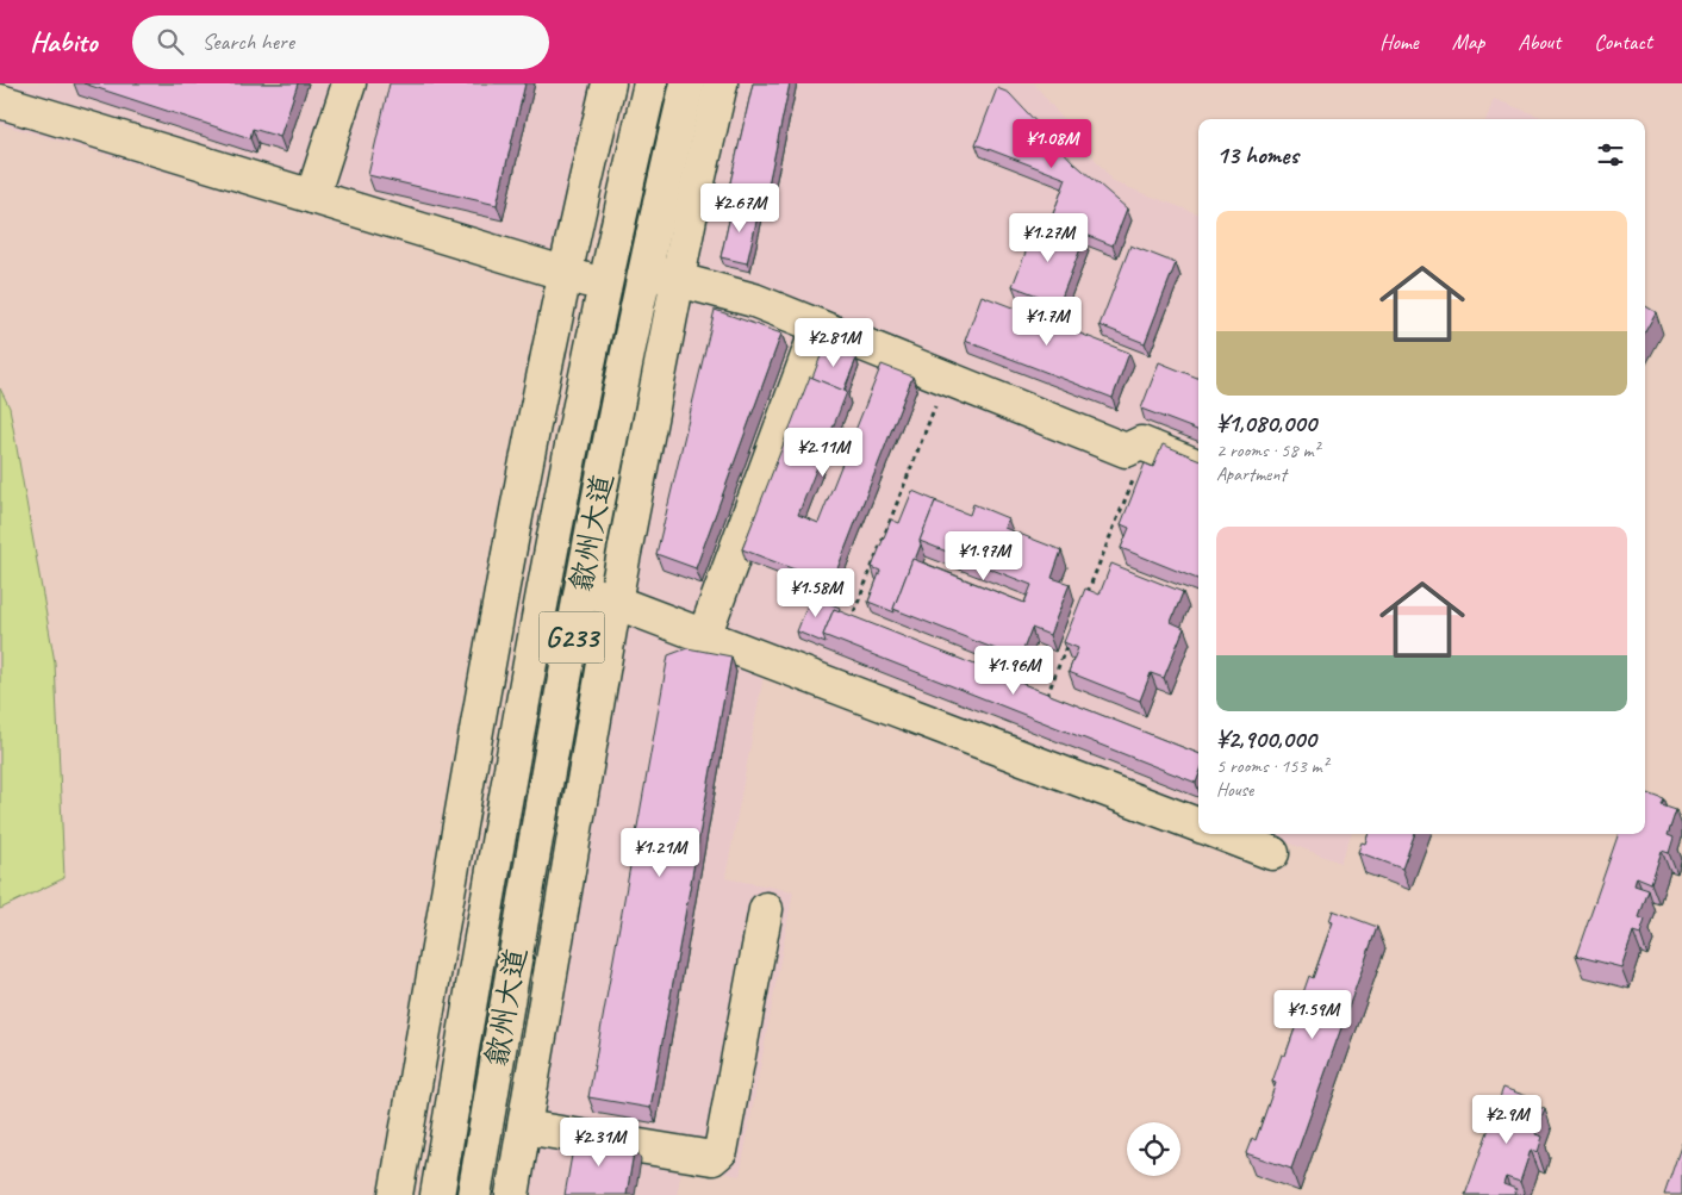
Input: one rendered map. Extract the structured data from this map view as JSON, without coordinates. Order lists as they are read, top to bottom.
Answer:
{
  "streets": {
    "main road": ["歙州大道", "G233"]
  },
  "page": {
    "header": "Habito",
    "search": "Search here",
    "nav": [
      "Home",
      "Map",
      "About",
      "Contact"
    ],
    "price": [
      "¥1.08M",
      "¥2.67M",
      "¥1.27M",
      "¥1.7M",
      "¥2.81M",
      "¥2.11M",
      "¥1.97M",
      "¥1.58M",
      "¥1.96M",
      "¥1.21M",
      "¥1.59M",
      "¥2.9M",
      "¥2.31M"
    ],
    "heading": "13 homes",
    "list": [
      {
        "name": "¥1,080,000",
        "note": "2 rooms · 58 m² · Apartment"
      },
      {
        "name": "¥2,900,000",
        "note": "5 rooms · 153 m² · House"
      }
    ]
  }
}
